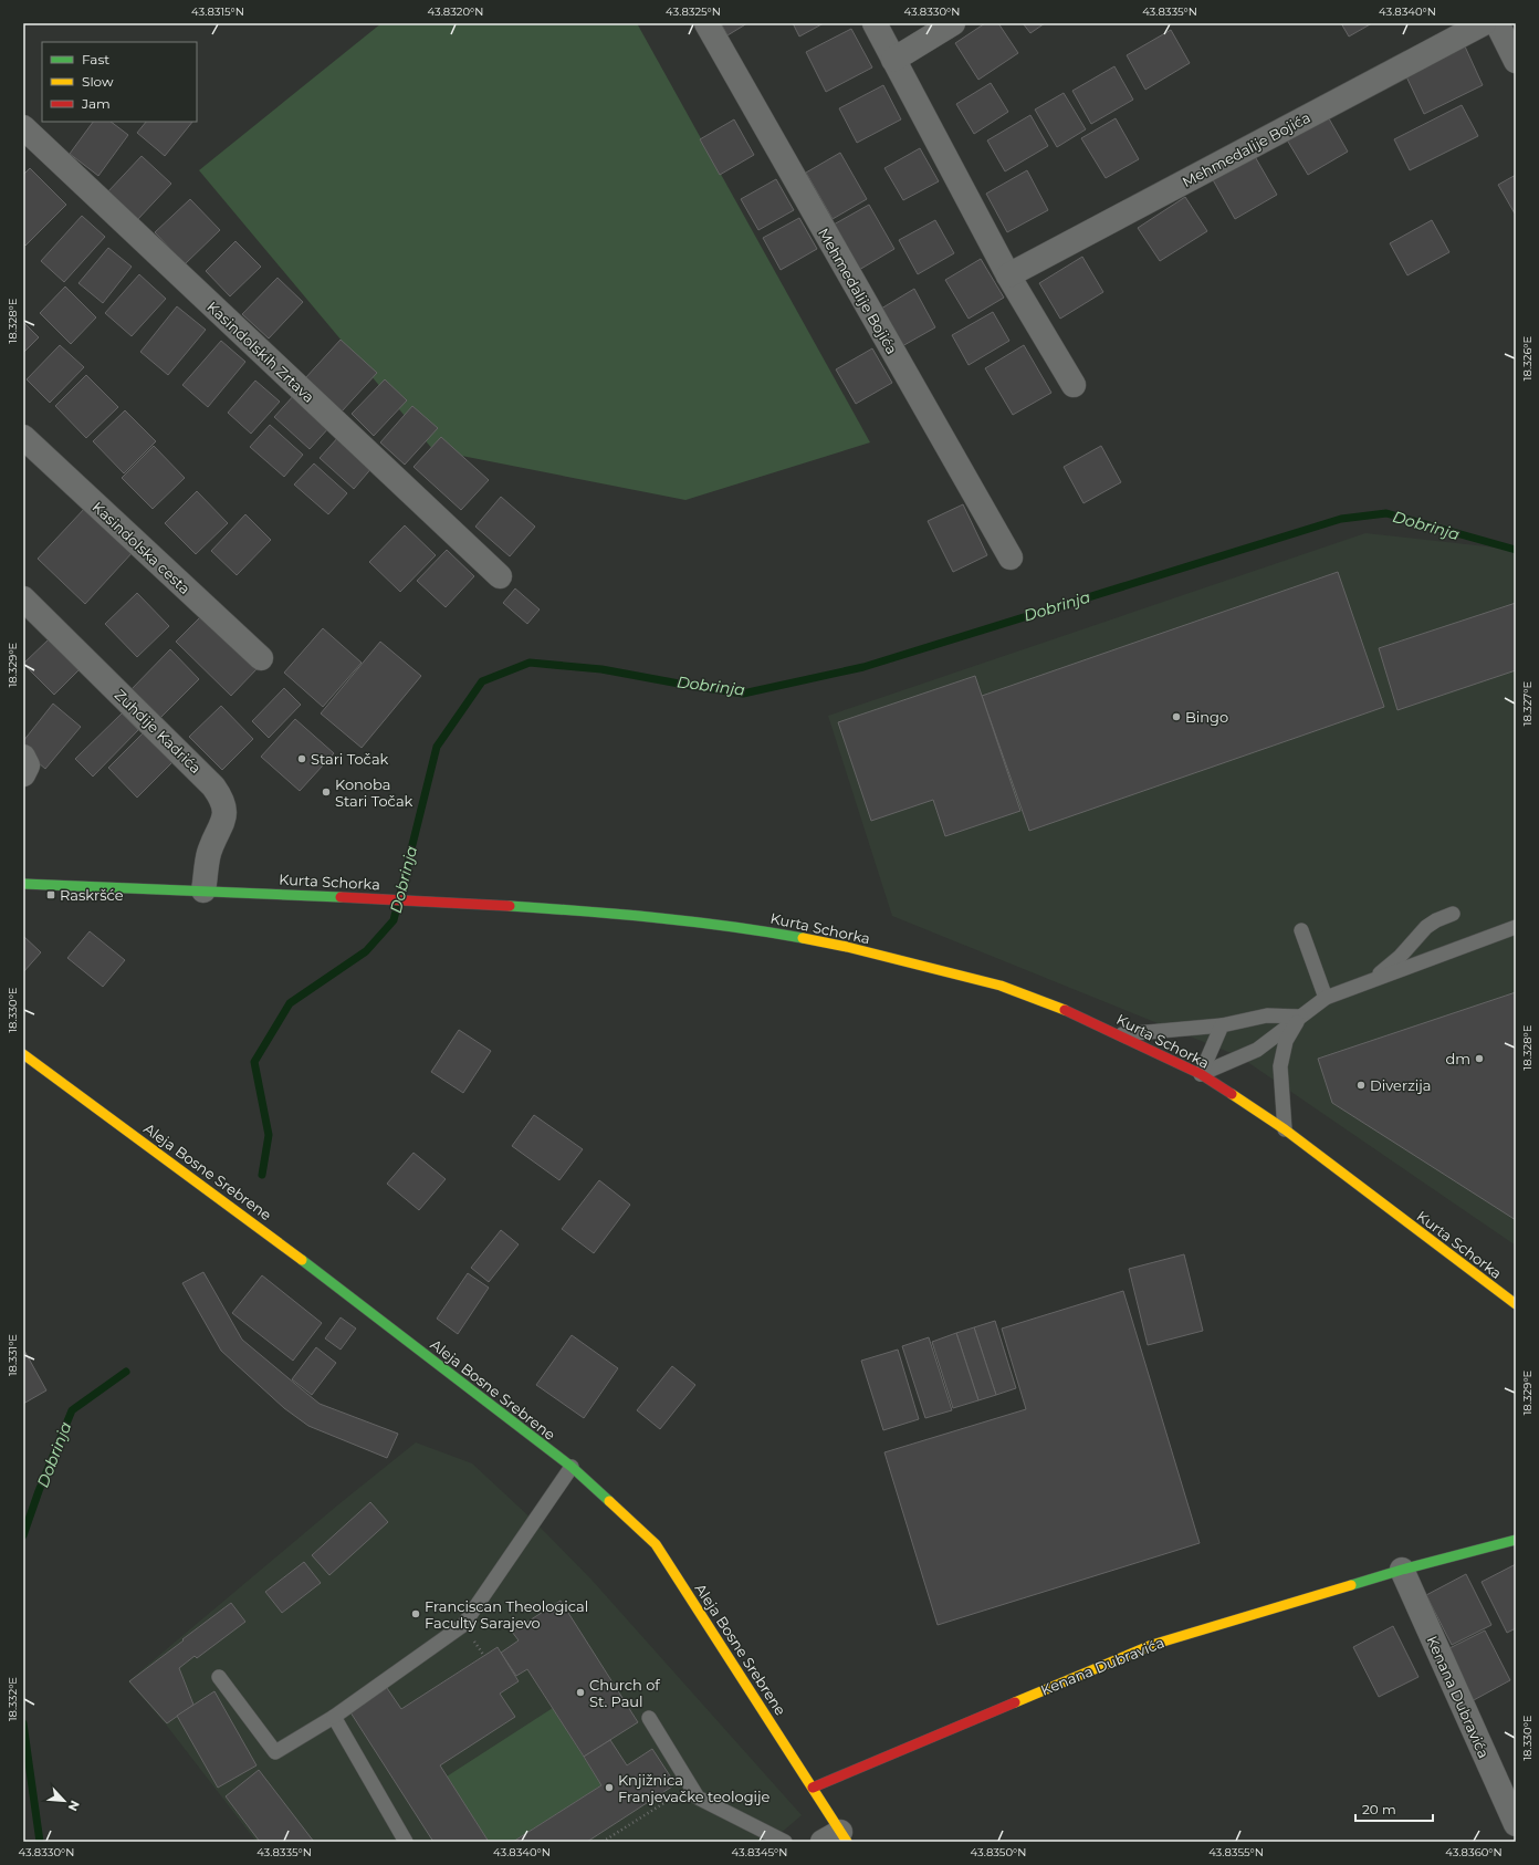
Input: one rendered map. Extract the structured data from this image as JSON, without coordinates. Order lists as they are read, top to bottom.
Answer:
{
  "streets": {
    "street": [
      "Mehmedalije Bojića",
      "Kasindolskih Zrtava",
      "Kasindolska cesta",
      "Zuhdije Kadrića",
      "Kurta Schorka",
      "Aleja Bosne Srebrene",
      "Kenana Dubravića"
    ]
  },
  "crossings": [
    ["Zuhdije Kadrića", "Kurta Schorka"],
    ["Aleja Bosne Srebrene", "Kenana Dubravića"]
  ],
  "water": ["Dobrinja"],
  "places": {
    "other": [
      "Bingo",
      "Stari Točak",
      "Konoba Stari Točak",
      "dm",
      "Diverzija",
      "Franciscan Theological Faculty Sarajevo",
      "Church of St. Paul",
      "Knjižnica Franjevačke teologije"
    ],
    "transit": ["Raskršće"]
  },
  "legend": ["Fast", "Slow", "Jam"],
  "scale_bar": "20 m",
  "north": "bottom right",
  "coordinates": [
    "43.8315°N",
    "43.8320°N",
    "43.8325°N",
    "43.8330°N",
    "43.8335°N",
    "43.8340°N",
    "18.328°E",
    "18.326°E",
    "18.329°E",
    "18.327°E",
    "18.330°E",
    "18.331°E",
    "18.332°E",
    "43.8345°N",
    "43.8350°N",
    "43.8355°N",
    "43.8360°N"
  ]
}
